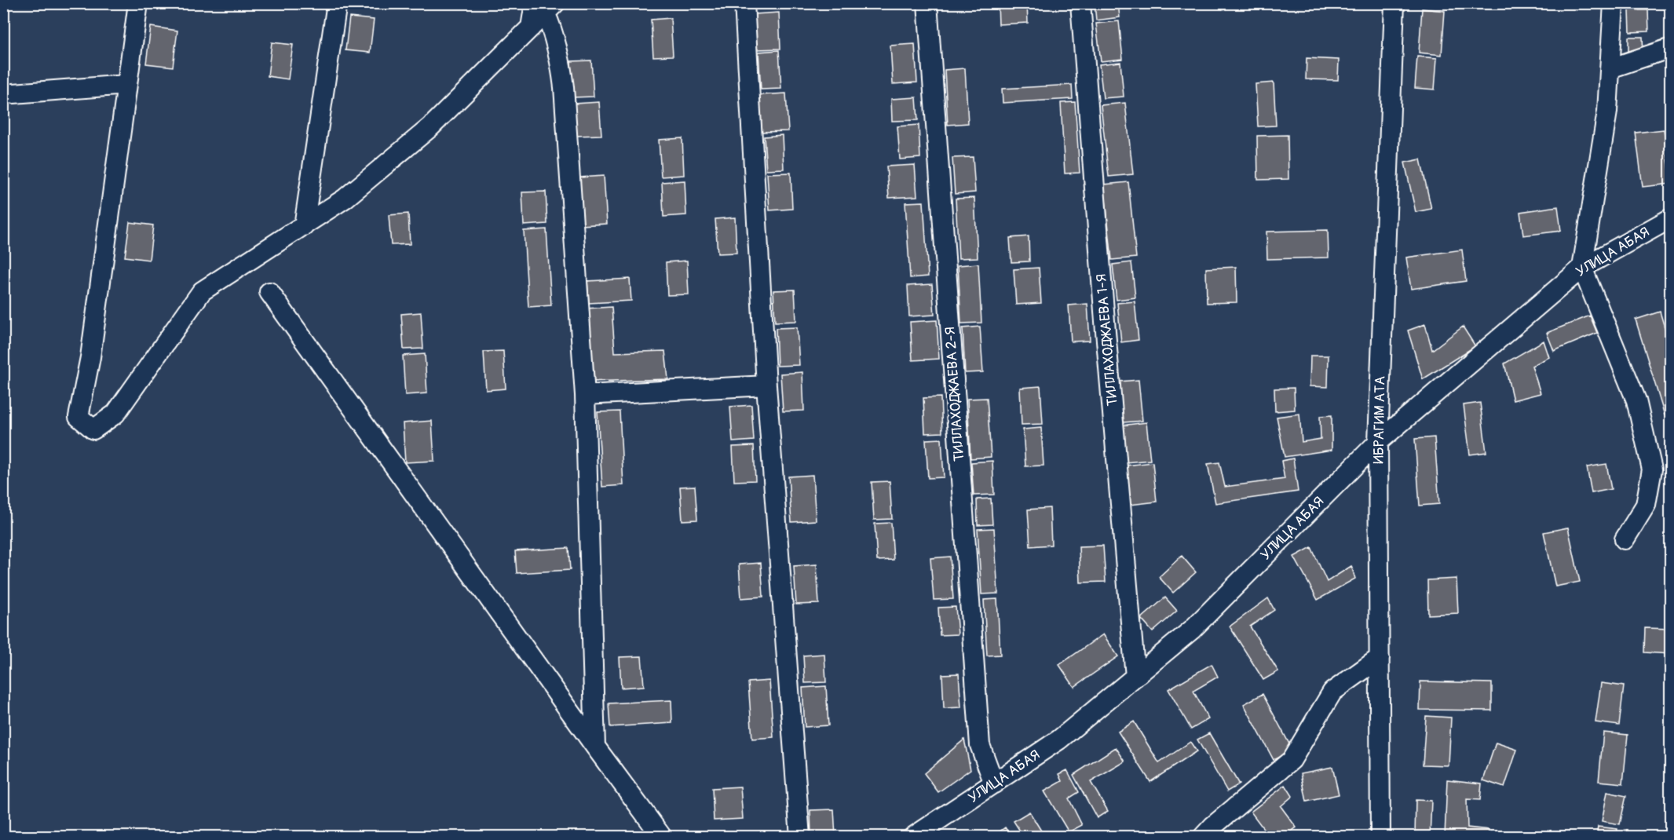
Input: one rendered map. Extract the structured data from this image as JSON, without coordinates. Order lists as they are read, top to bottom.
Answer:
{
  "streets": {
    "street": [
      "УЛИЦА АБАЯ",
      "ТИЛЛАХОДЖАЕВА 1-Я",
      "ТИЛЛАХОДЖАЕВА 2-Я",
      "ИБРАГИМ АТА"
    ]
  },
  "crossings": [
    ["УЛИЦА АБАЯ", "ТИЛЛАХОДЖАЕВА 1-Я"],
    ["УЛИЦА АБАЯ", "ТИЛЛАХОДЖАЕВА 2-Я"],
    ["УЛИЦА АБАЯ", "ИБРАГИМ АТА"]
  ]
}
